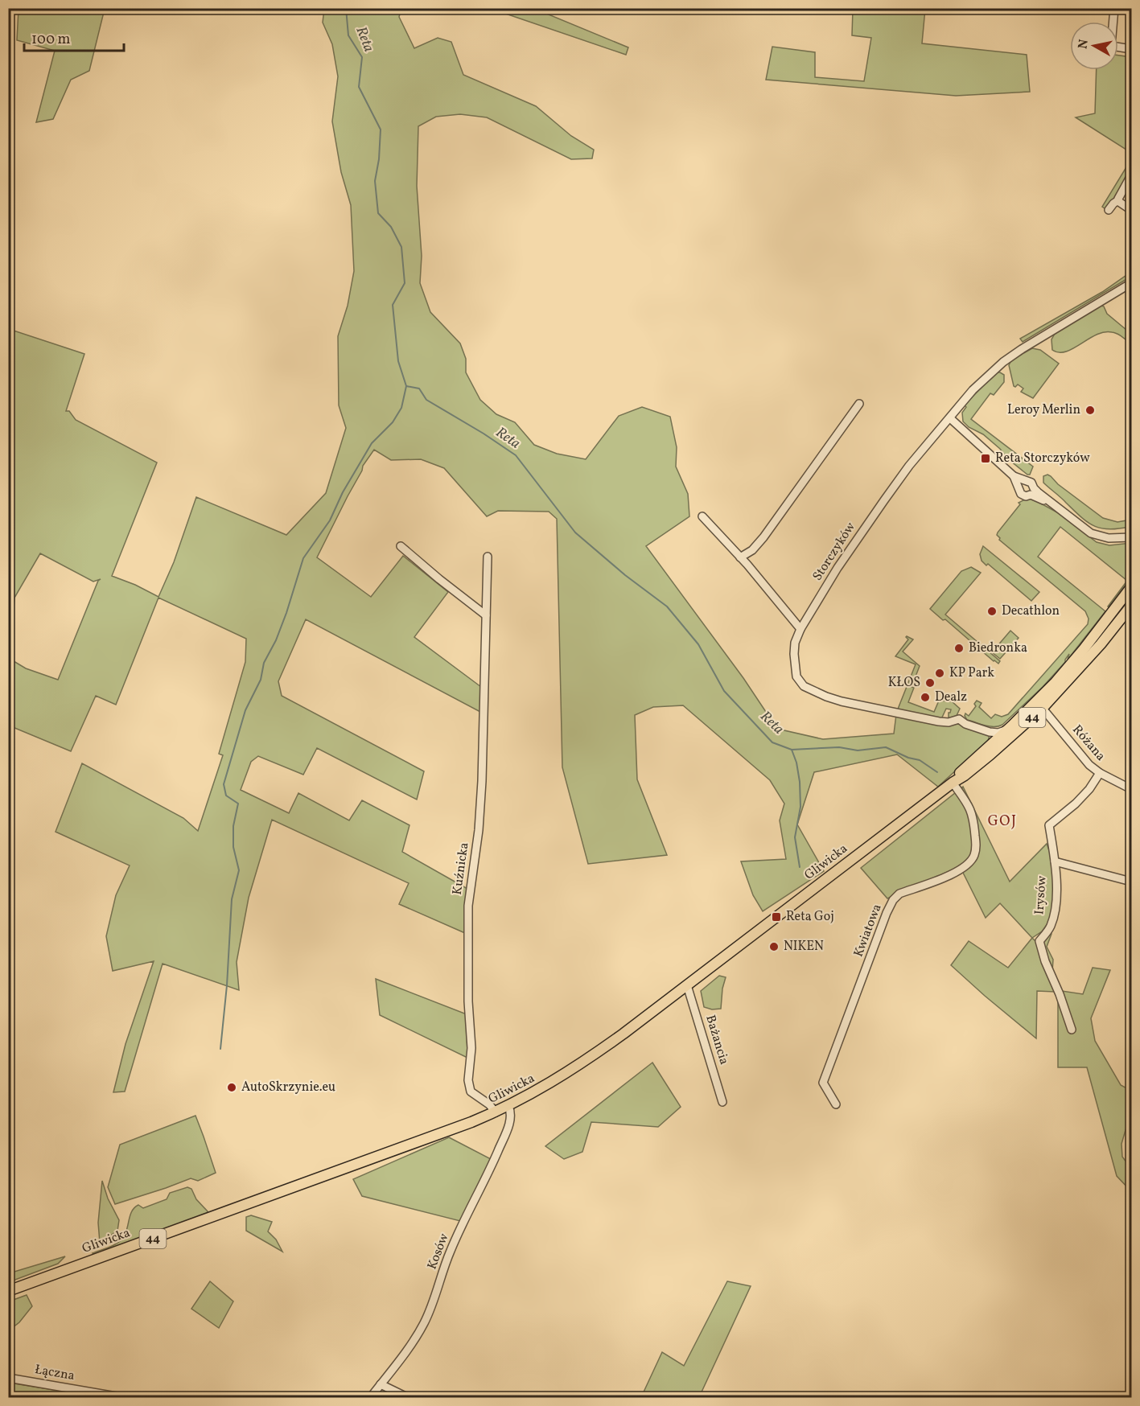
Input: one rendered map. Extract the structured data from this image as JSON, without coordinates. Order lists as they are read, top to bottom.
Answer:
{
  "streets": {
    "main road": ["44", "Gliwicka"],
    "street": [
      "Storczyków",
      "Różana",
      "Kuźnicka",
      "Irysów",
      "Kwiatowa",
      "Bażancia",
      "Kosów",
      "Łączna"
    ]
  },
  "crossings": [
    ["Storczyków", "Gliwicka"],
    ["Różana", "Gliwicka"],
    ["Różana", "Irysów"],
    ["Gliwicka", "Kuźnicka"],
    ["Gliwicka", "Kwiatowa"],
    ["Gliwicka", "Bażancia"],
    ["Gliwicka", "Kosów"]
  ],
  "districts": ["GOJ"],
  "water": ["Reta"],
  "places": {
    "other": [
      "Leroy Merlin",
      "Decathlon",
      "Biedronka",
      "KP Park",
      "KŁOS",
      "Dealz",
      "NIKEN",
      "AutoSkrzynie.eu"
    ],
    "transit": ["Reta Storczyków", "Reta Goj"]
  },
  "scale_bar": "100 m",
  "north": "left"
}
